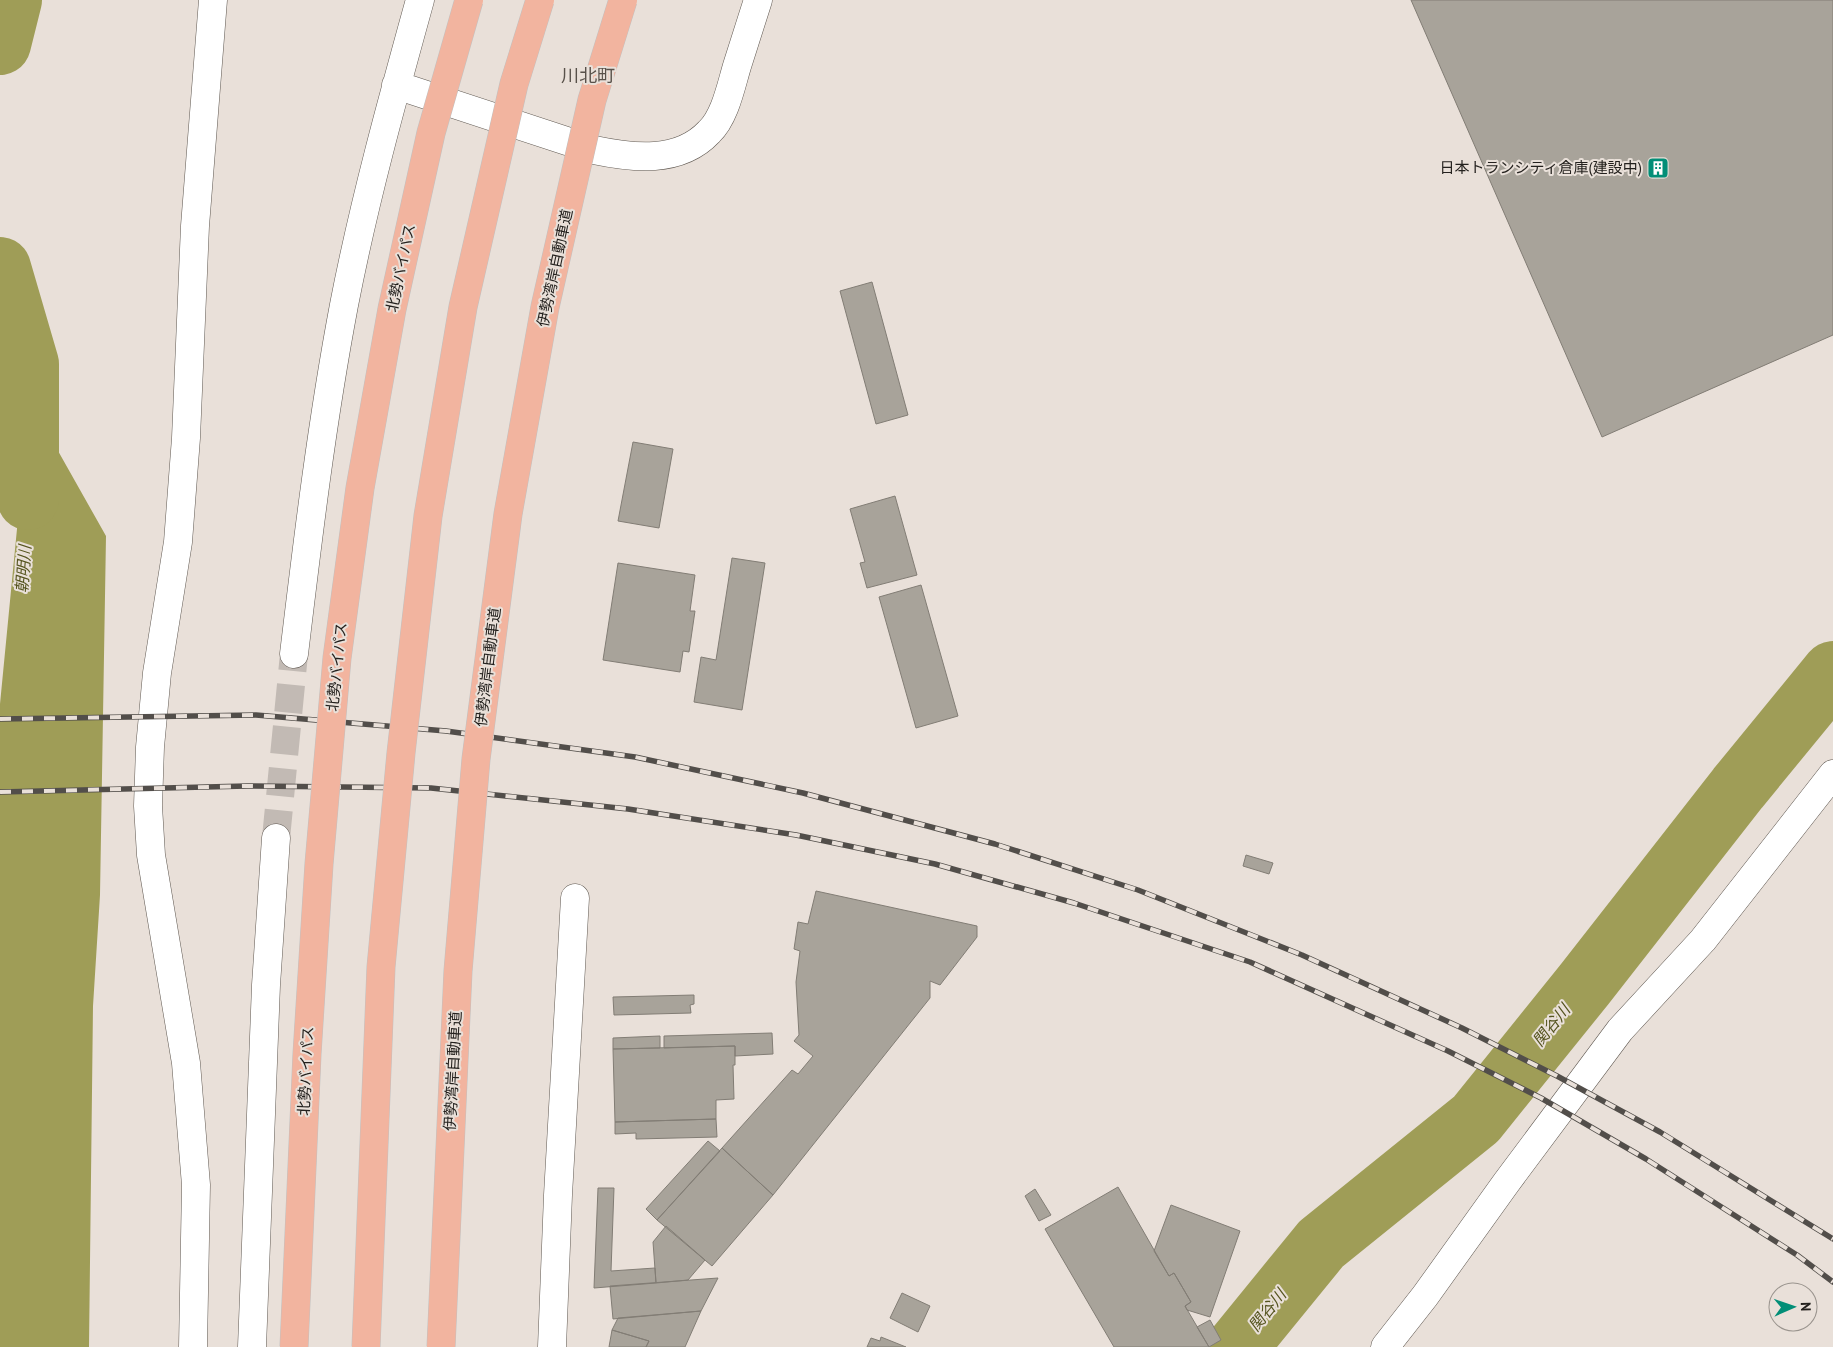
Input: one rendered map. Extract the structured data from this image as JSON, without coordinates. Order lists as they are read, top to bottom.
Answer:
{
  "streets": {
    "highway": ["北勢バイパス", "伊勢湾岸自動車道"]
  },
  "districts": ["川北町"],
  "water": ["朝明川", "関谷川"],
  "places": {
    "building": ["日本トランシティ倉庫(建設中)"]
  },
  "north": "right"
}
